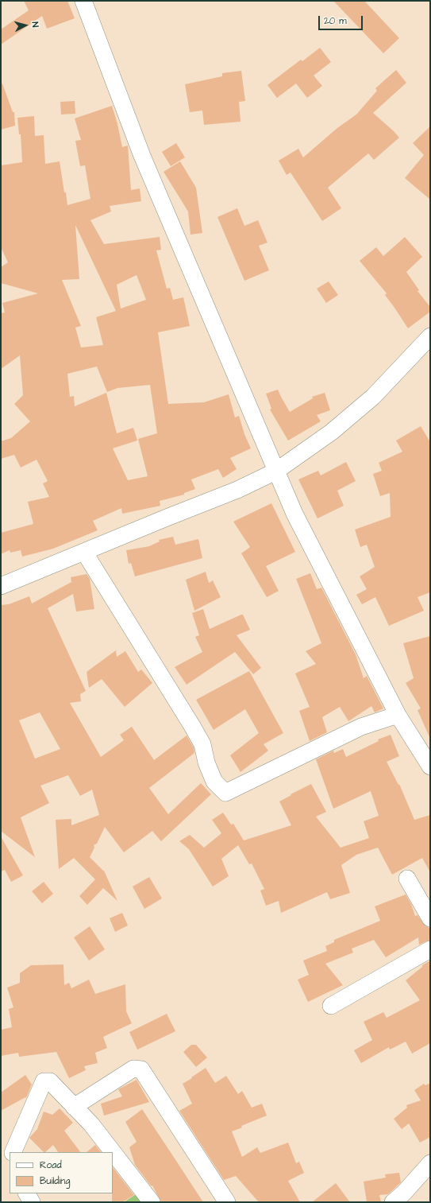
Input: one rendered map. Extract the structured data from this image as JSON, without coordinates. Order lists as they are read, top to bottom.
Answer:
{
  "legend": ["Road", "Building"],
  "scale_bar": "20 m",
  "north": "right"
}
